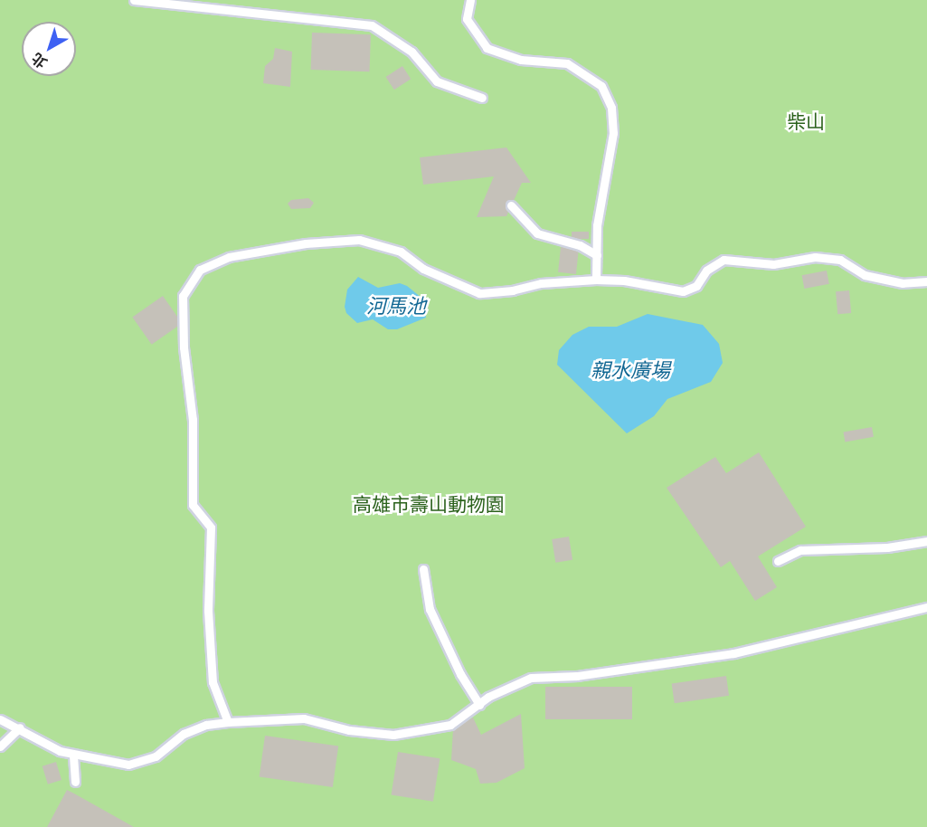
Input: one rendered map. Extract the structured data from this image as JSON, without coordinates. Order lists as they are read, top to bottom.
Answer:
{
  "water": ["河馬池", "親水廣場"],
  "parks": ["柴山", "高雄市壽山動物園"],
  "north": "bottom left"
}
